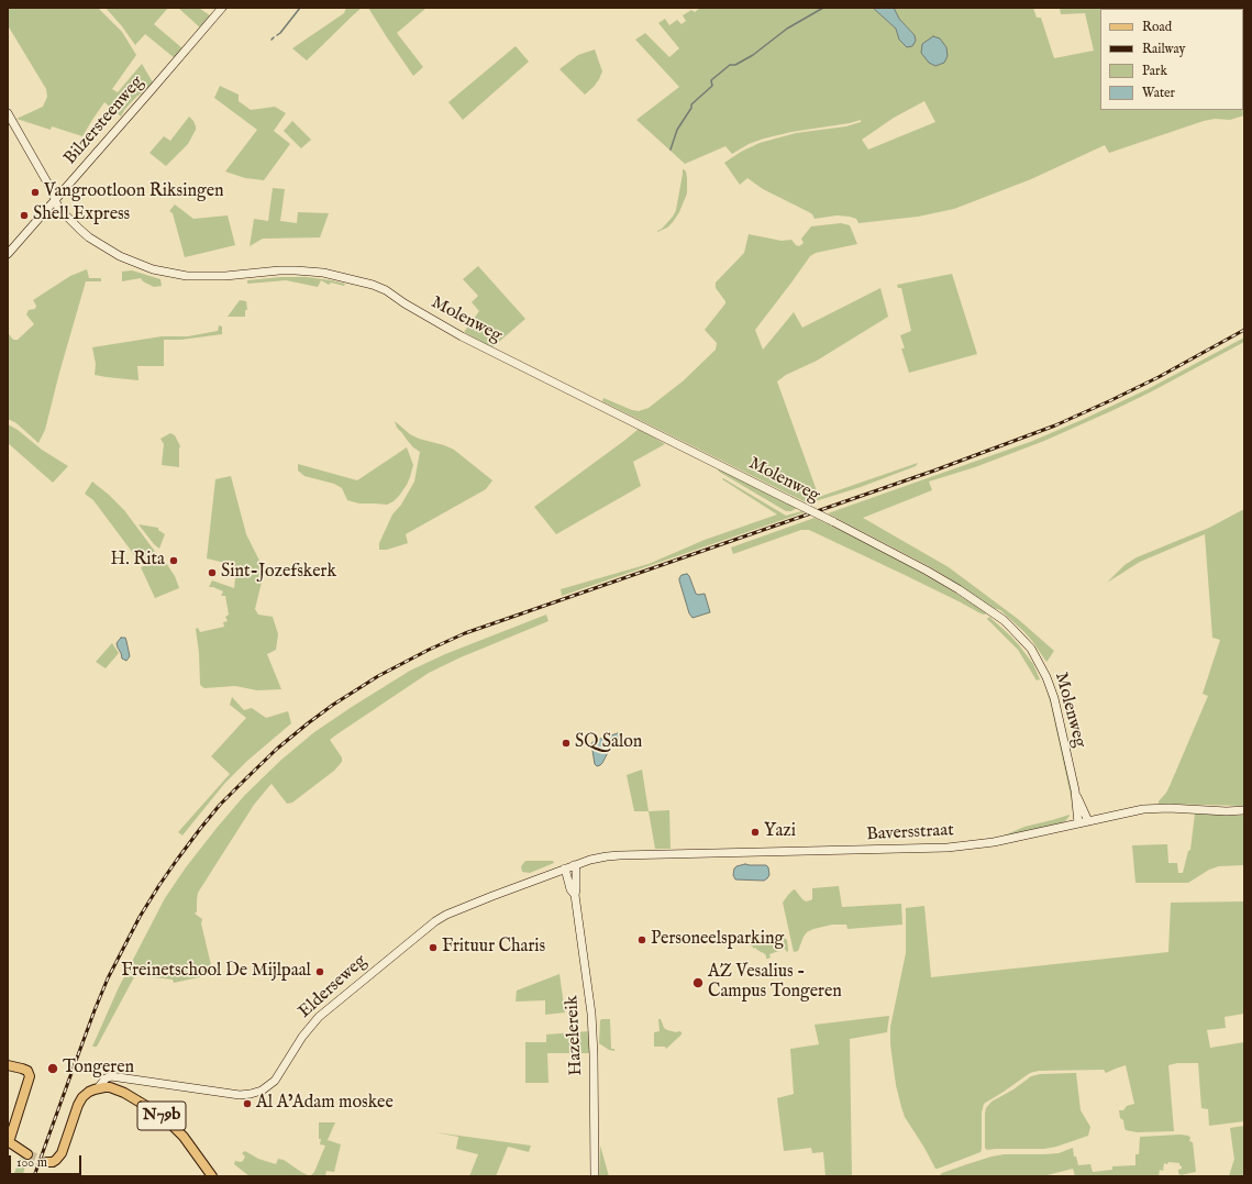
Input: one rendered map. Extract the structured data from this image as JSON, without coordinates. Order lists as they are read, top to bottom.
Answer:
{
  "streets": {
    "main road": [
      "Bilzersteenweg",
      "Molenweg",
      "Baversstraat",
      "Elderseweg",
      "Hazelereik",
      "N79b"
    ]
  },
  "crossings": [
    ["Molenweg", "Baversstraat"],
    ["Baversstraat", "Elderseweg"],
    ["Baversstraat", "Hazelereik"],
    ["Elderseweg", "Hazelereik"],
    ["Elderseweg", "N79b"]
  ],
  "places": [
    "Vangrootloon Riksingen",
    "Shell Express",
    "H. Rita",
    "Sint-Jozefskerk",
    "SQ Salon",
    "Yazi",
    "Personeelsparking",
    "Frituur Charis",
    "Freinetschool De Mijlpaal",
    "AZ Vesalius - Campus Tongeren",
    "Tongeren",
    "Al A’Adam moskee"
  ],
  "legend": [
    "Road",
    "Railway",
    "Park",
    "Water"
  ],
  "scale_bar": "100 m"
}
